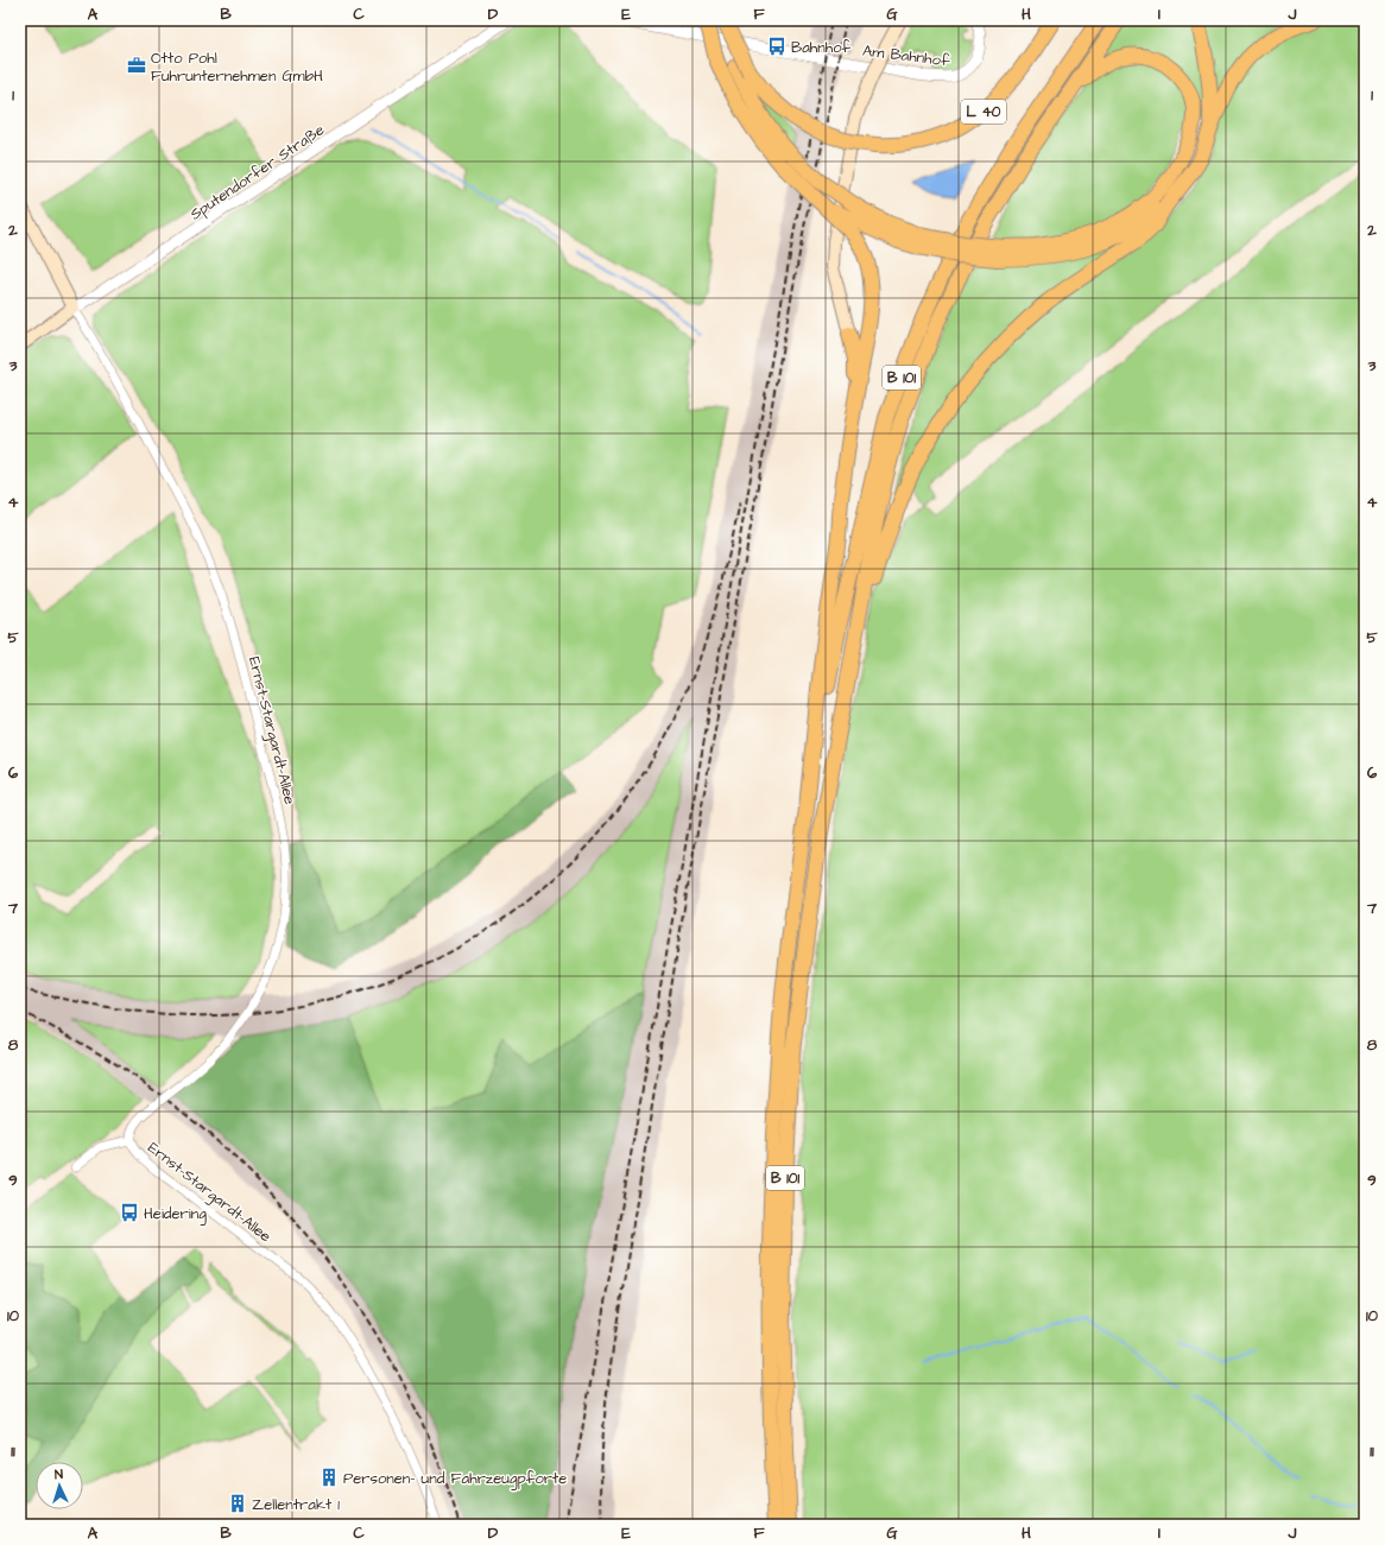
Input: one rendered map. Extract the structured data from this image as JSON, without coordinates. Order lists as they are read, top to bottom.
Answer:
{
  "streets": {
    "highway": ["L 40", "B 101"],
    "main road": ["Sputendorfer Straße"],
    "street": ["Am Bahnhof", "Ernst-Stargardt-Allee"]
  },
  "crossings": [
    ["Sputendorfer Straße", "Ernst-Stargardt-Allee"]
  ],
  "places": {
    "bus stop": ["Bahnhof", "Heidering"],
    "office": ["Otto Pohl Fuhrunternehmen GmbH"],
    "building": ["Personen- und Fahrzeugpforte", "Zellentrakt 1"]
  },
  "north": "top",
  "grid": {
    "columns": [
      "A",
      "B",
      "C",
      "D",
      "E",
      "F",
      "G",
      "H",
      "I",
      "J"
    ],
    "rows": [
      "1",
      "2",
      "3",
      "4",
      "5",
      "6",
      "7",
      "8",
      "9",
      "10",
      "11"
    ]
  }
}
